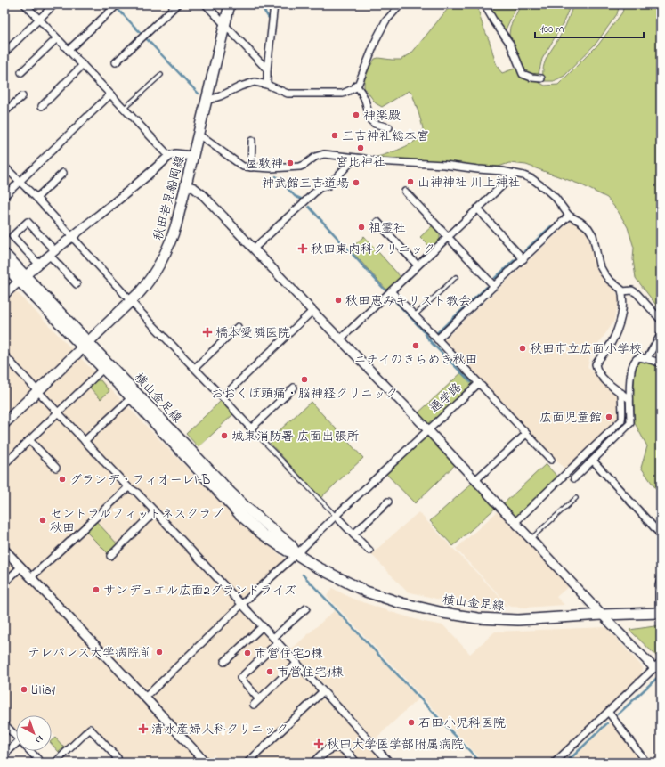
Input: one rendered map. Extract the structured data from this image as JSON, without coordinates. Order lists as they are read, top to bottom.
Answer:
{
  "streets": {
    "main road": ["秋田岩見船岡線", "横山金足線"],
    "street": ["通学路"]
  },
  "crossings": [
    ["秋田岩見船岡線", "横山金足線"],
    ["横山金足線", "通学路"]
  ],
  "places": {
    "other": [
      "神楽殿",
      "三吉神社総本宮",
      "宮比神社",
      "屋敷神",
      "山神神社 川上神社",
      "神武館三吉道場",
      "祖霊社",
      "秋田恵みキリスト教会",
      "ニチイのきらめき秋田",
      "秋田市立広面小学校",
      "おおくぼ頭痛・脳神経クリニック",
      "広面児童館",
      "城東消防署 広面出張所",
      "グランデ・フィオーレI-B",
      "セントラルフィットネスクラブ 秋田",
      "サンデュエル広面2グランドライズ",
      "テレパレス大学病院前",
      "市営住宅2棟",
      "市営住宅1棟",
      "Litia1",
      "石田小児科医院"
    ],
    "health": [
      "秋田東内科クリニック",
      "橋本愛隣医院",
      "清水産婦人科クリニック",
      "秋田大学医学部附属病院"
    ]
  },
  "scale_bar": "100 m",
  "north": "bottom right"
}
